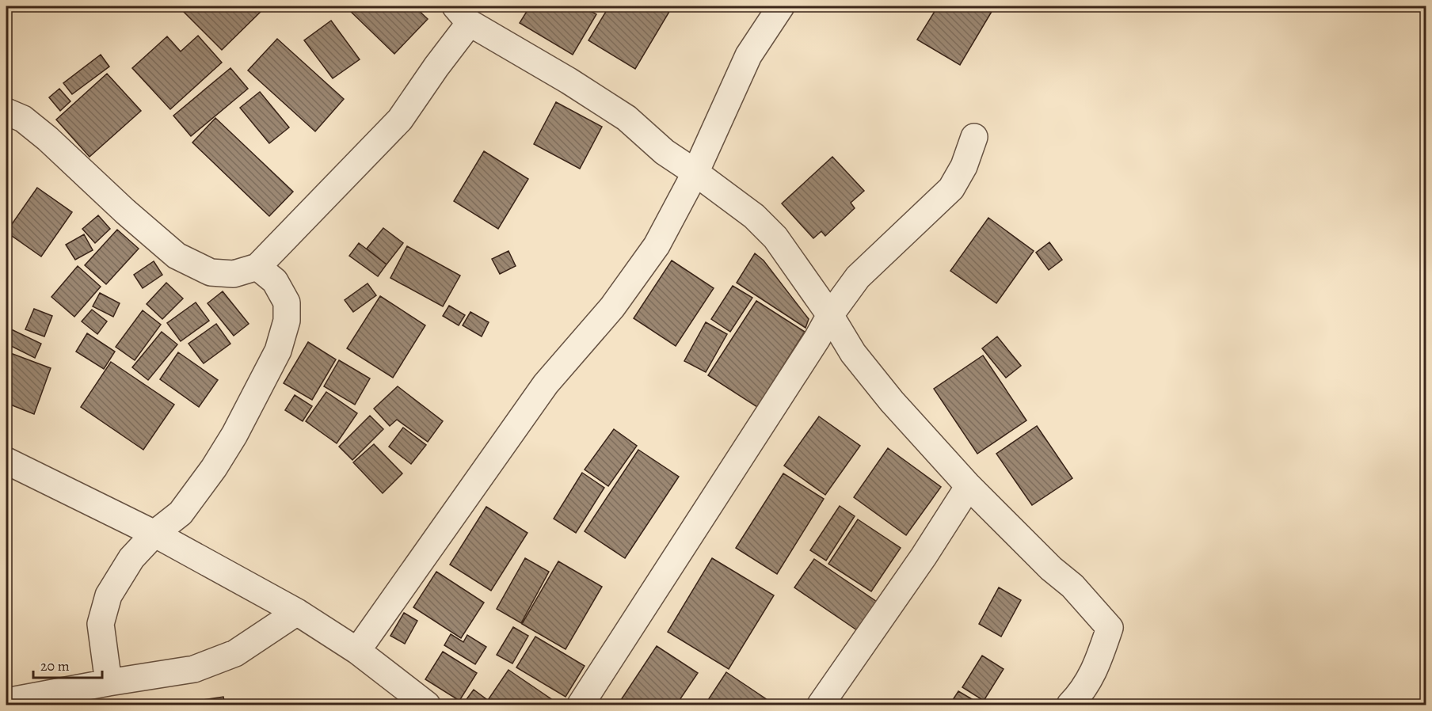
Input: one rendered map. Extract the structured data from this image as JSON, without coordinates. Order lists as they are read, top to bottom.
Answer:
{
  "scale_bar": "20 m"
}
